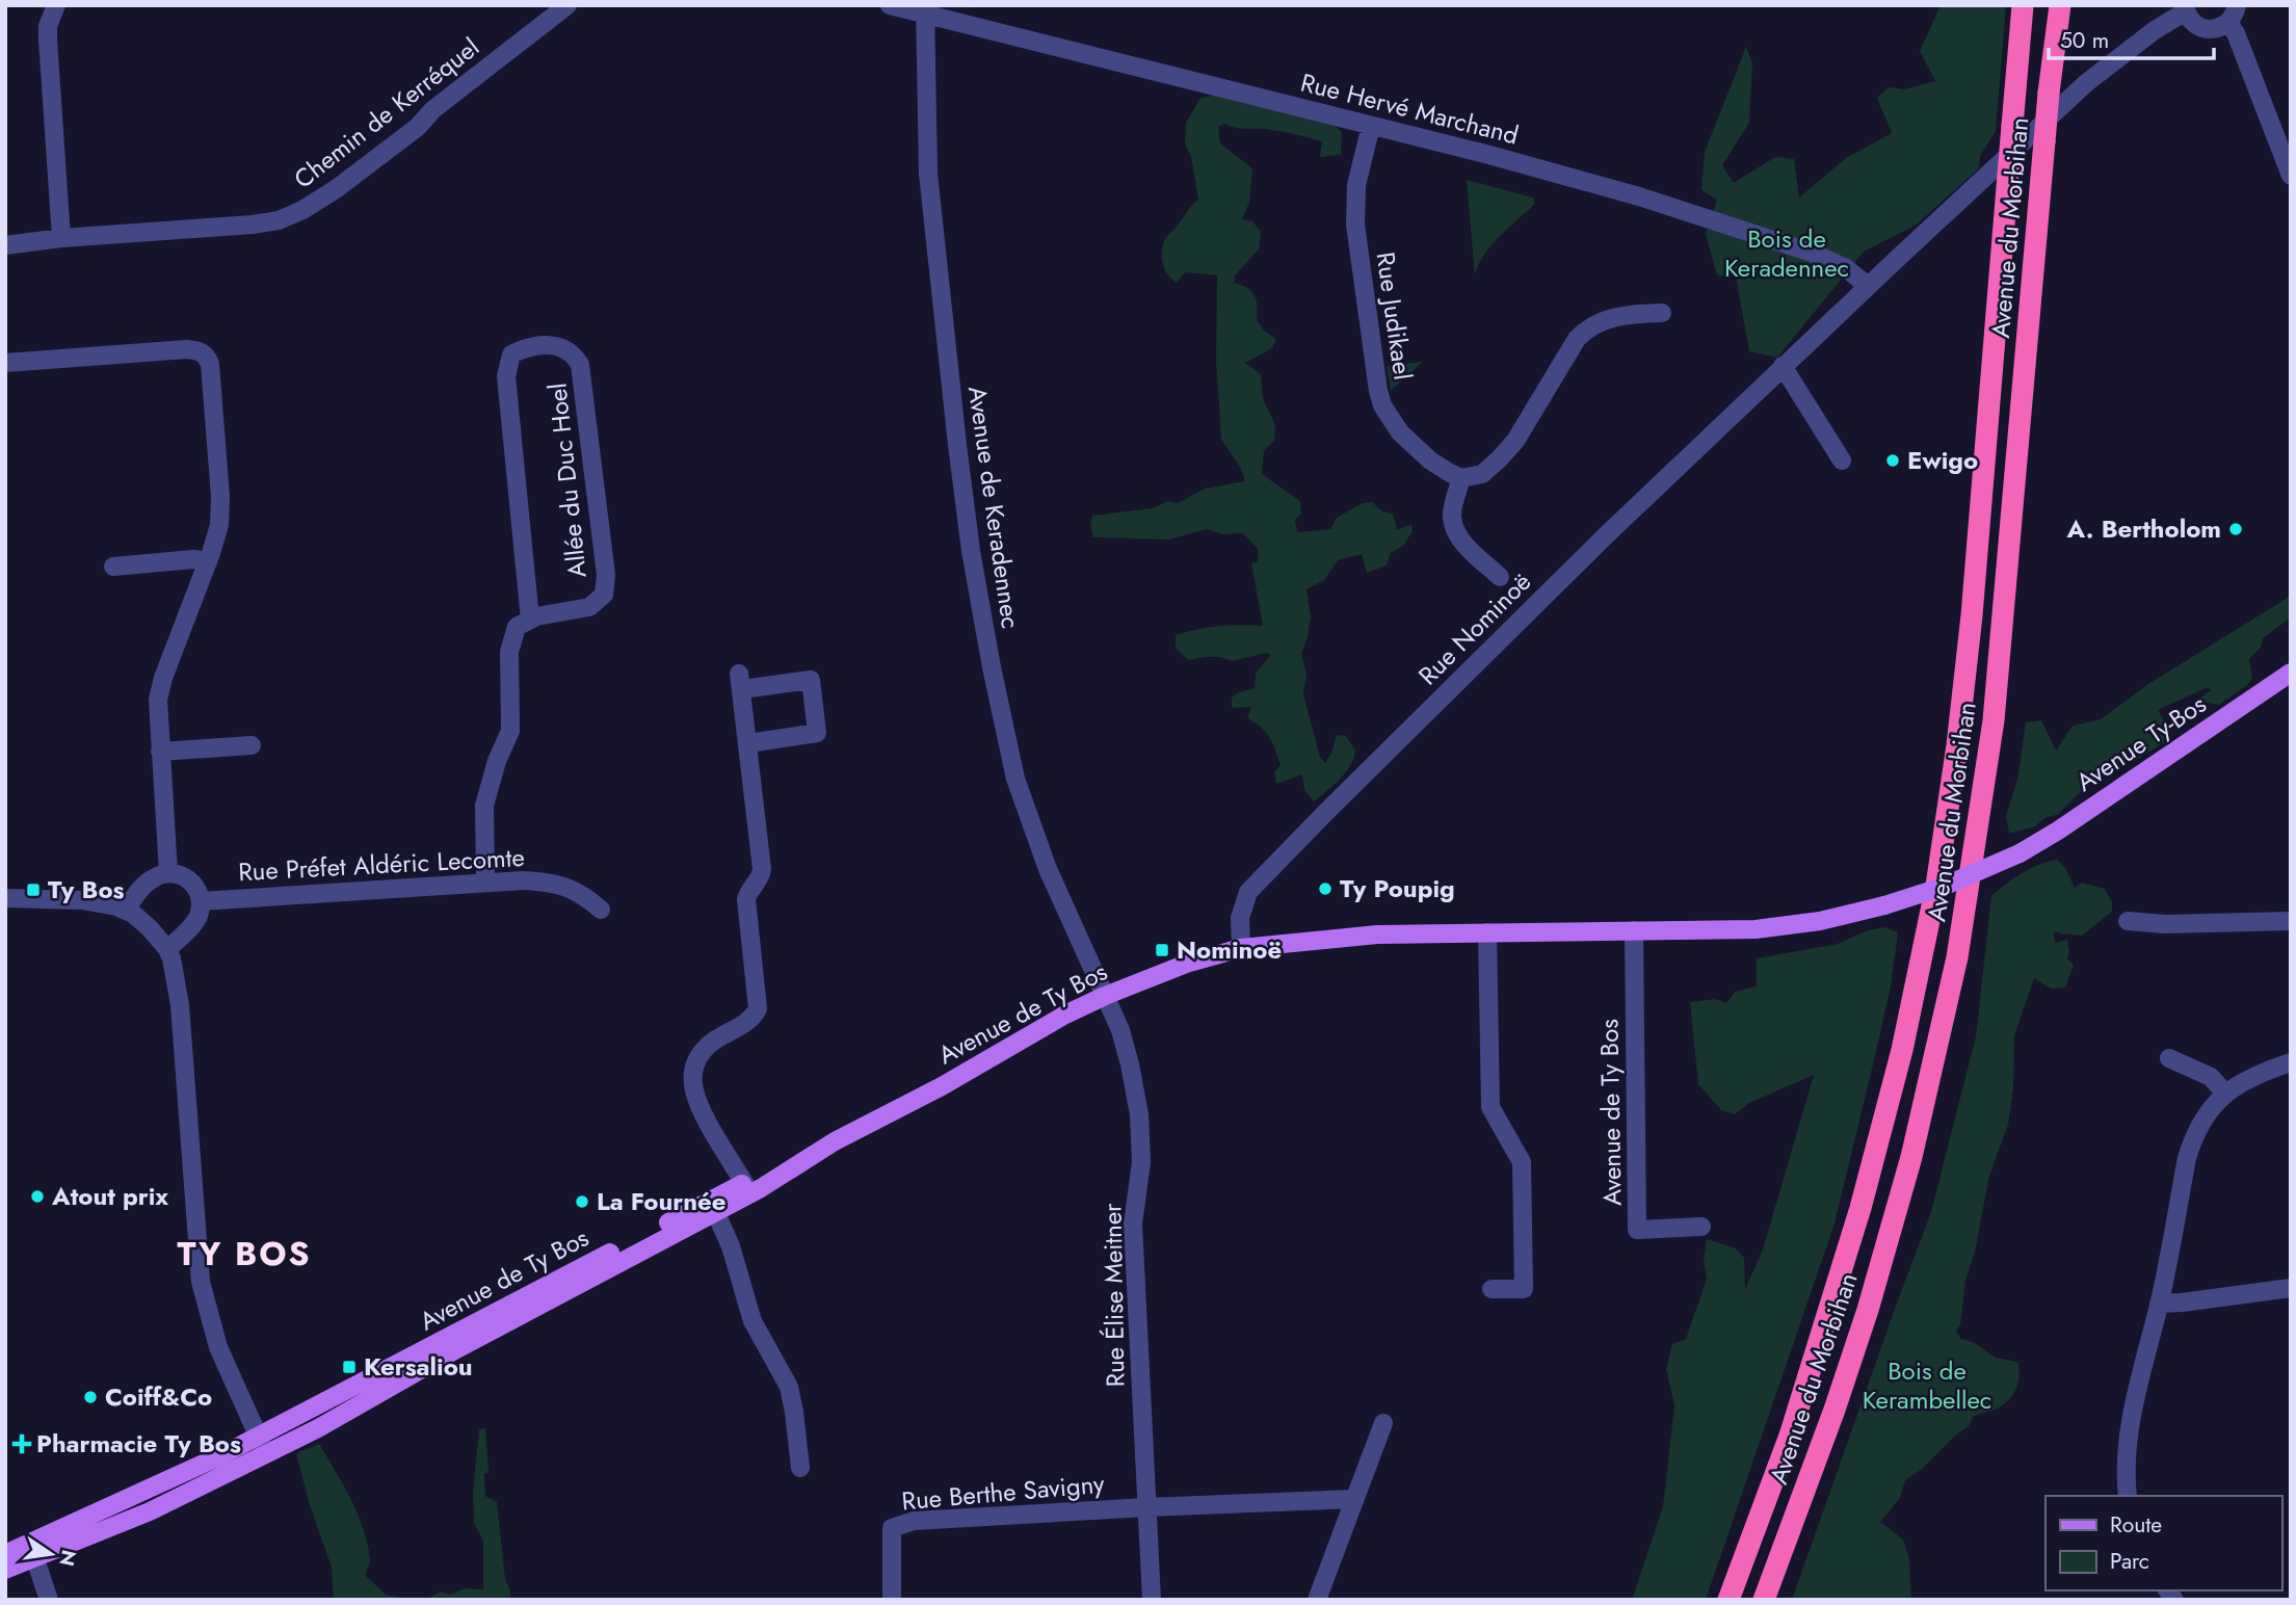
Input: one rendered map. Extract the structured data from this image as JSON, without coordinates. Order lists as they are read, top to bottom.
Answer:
{
  "streets": {
    "highway": ["Avenue du Morbihan"],
    "main road": ["Avenue Ty-Bos", "Avenue de Ty Bos"],
    "street": [
      "Rue Hervé Marchand",
      "Chemin de Kerréquel",
      "Rue Judikael",
      "Allée du Duc Hoel",
      "Avenue de Keradennec",
      "Rue Nominoë",
      "Rue Préfet Aldéric Lecomte",
      "Rue Élise Meitner",
      "Rue Berthe Savigny"
    ]
  },
  "crossings": [
    ["Rue Hervé Marchand", "Rue Judikael"],
    ["Rue Hervé Marchand", "Avenue de Keradennec"],
    ["Rue Hervé Marchand", "Rue Nominoë"],
    ["Avenue de Keradennec", "Avenue de Ty Bos"],
    ["Avenue de Keradennec", "Rue Élise Meitner"],
    ["Rue Nominoë", "Avenue de Ty Bos"],
    ["Avenue Ty-Bos", "Avenue de Ty Bos"],
    ["Avenue de Ty Bos", "Rue Élise Meitner"],
    ["Rue Élise Meitner", "Rue Berthe Savigny"]
  ],
  "districts": ["TY BOS"],
  "parks": ["Bois de Keradennec", "Bois de Kerambellec"],
  "places": {
    "other": [
      "Ewigo",
      "A. Bertholom",
      "Ty Poupig",
      "Atout prix",
      "La Fournée",
      "Coiff&Co"
    ],
    "transit": ["Ty Bos", "Nominoë", "Kersaliou"],
    "health": ["Pharmacie Ty Bos"]
  },
  "legend": ["Route", "Parc"],
  "scale_bar": "50 m",
  "north": "right"
}
